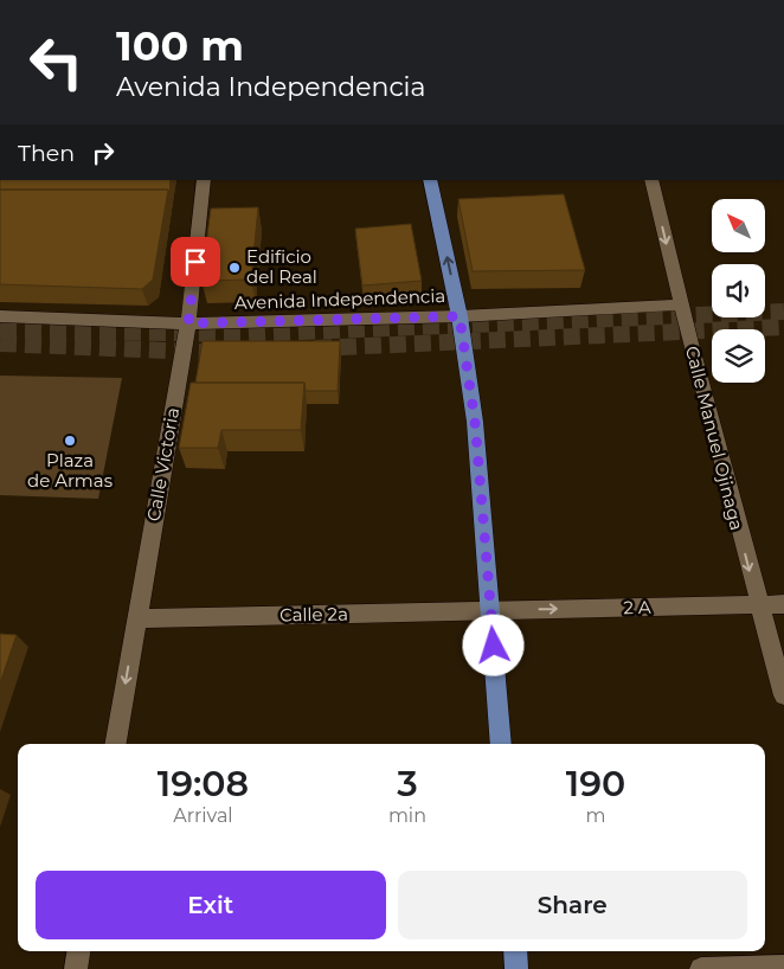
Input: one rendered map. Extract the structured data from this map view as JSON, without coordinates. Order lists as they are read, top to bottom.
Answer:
{
  "streets": {
    "street": [
      "Avenida Independencia",
      "Calle Manuel Ojinaga",
      "Calle Victoria",
      "2 A",
      "Calle 2a"
    ]
  },
  "crossings": [
    ["Avenida Independencia", "Calle Manuel Ojinaga"],
    ["Avenida Independencia", "Calle Victoria"],
    ["Calle Manuel Ojinaga", "2 A"],
    ["Calle Victoria", "Calle 2a"],
    ["2 A", "Calle 2a"]
  ],
  "one_way": ["Calle Manuel Ojinaga", "2 A"],
  "places": ["Edificio del Real", "Plaza de Armas"],
  "north": "top left",
  "page": {
    "turn": ["100 m", "Avenida Independencia"],
    "then": "Then",
    "eta": [
      "19:08",
      "Arrival",
      "3",
      "min",
      "190",
      "m"
    ],
    "buttons": ["Exit", "Share"]
  }
}
